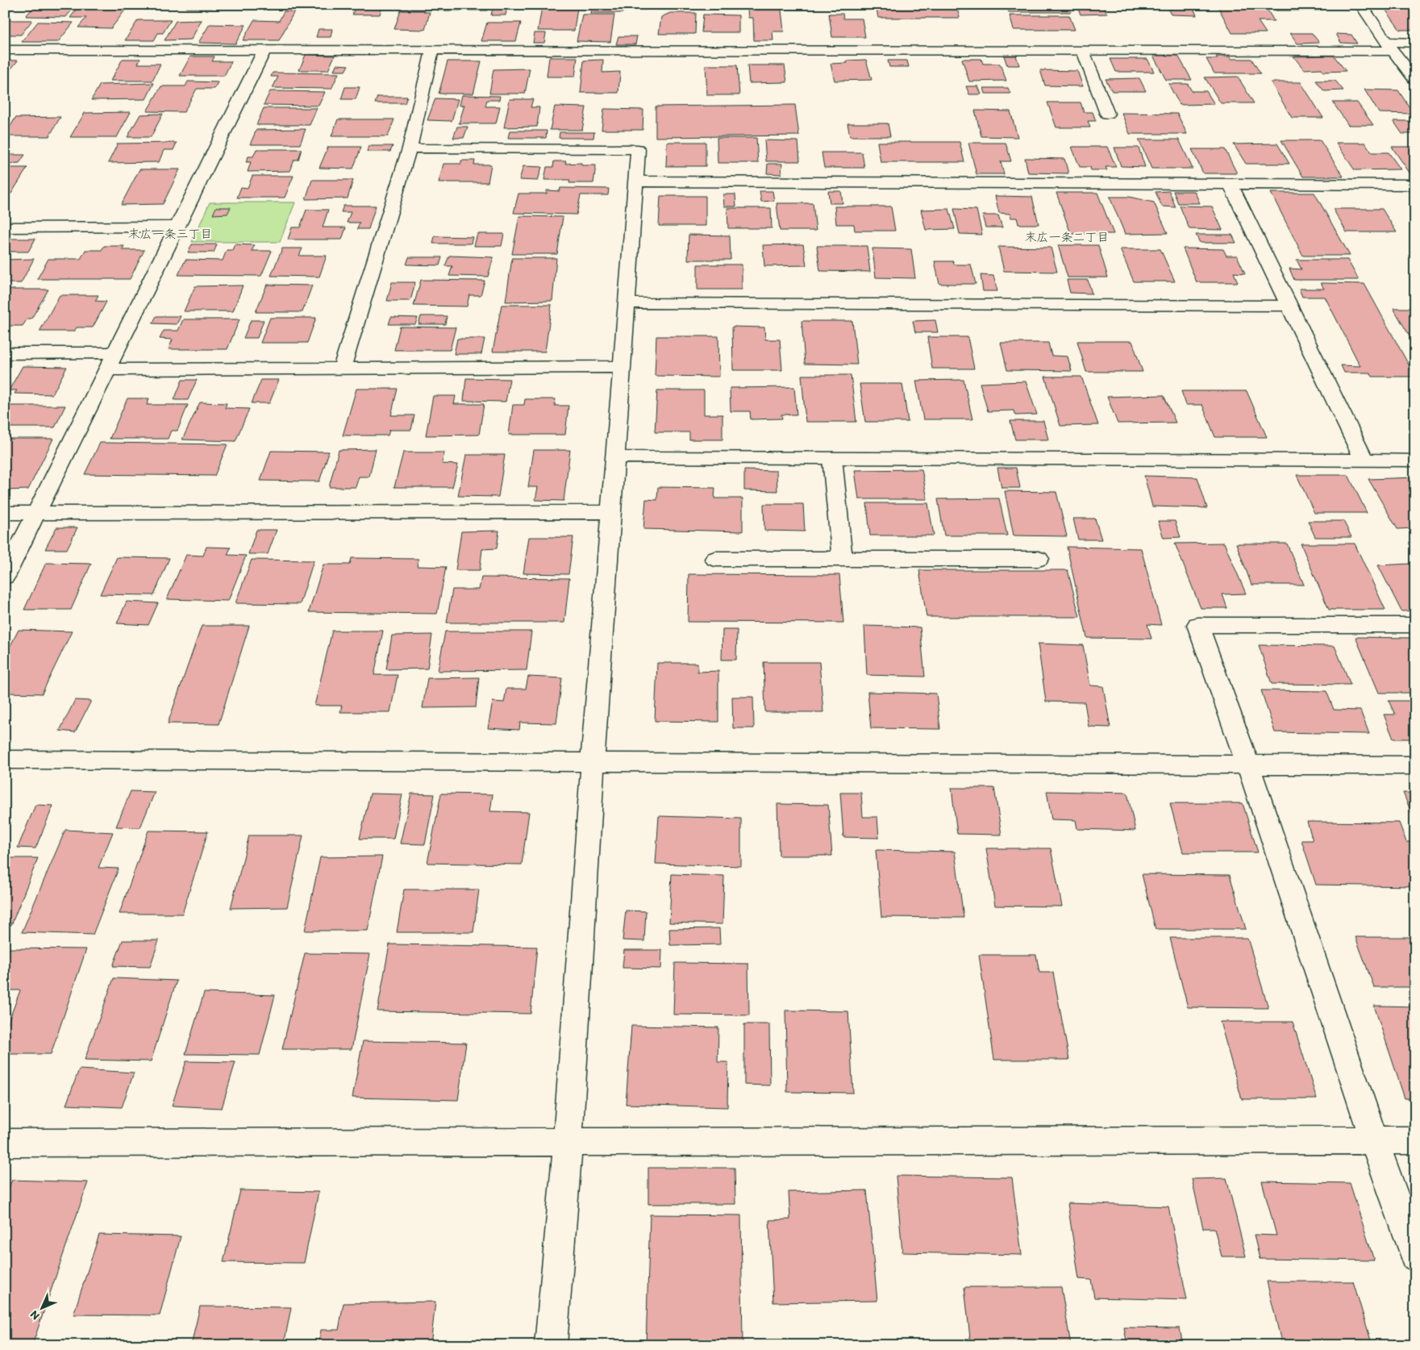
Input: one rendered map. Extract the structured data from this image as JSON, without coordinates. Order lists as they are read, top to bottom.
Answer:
{
  "districts": ["末広一条三丁目", "末広一条二丁目"],
  "north": "bottom left"
}
